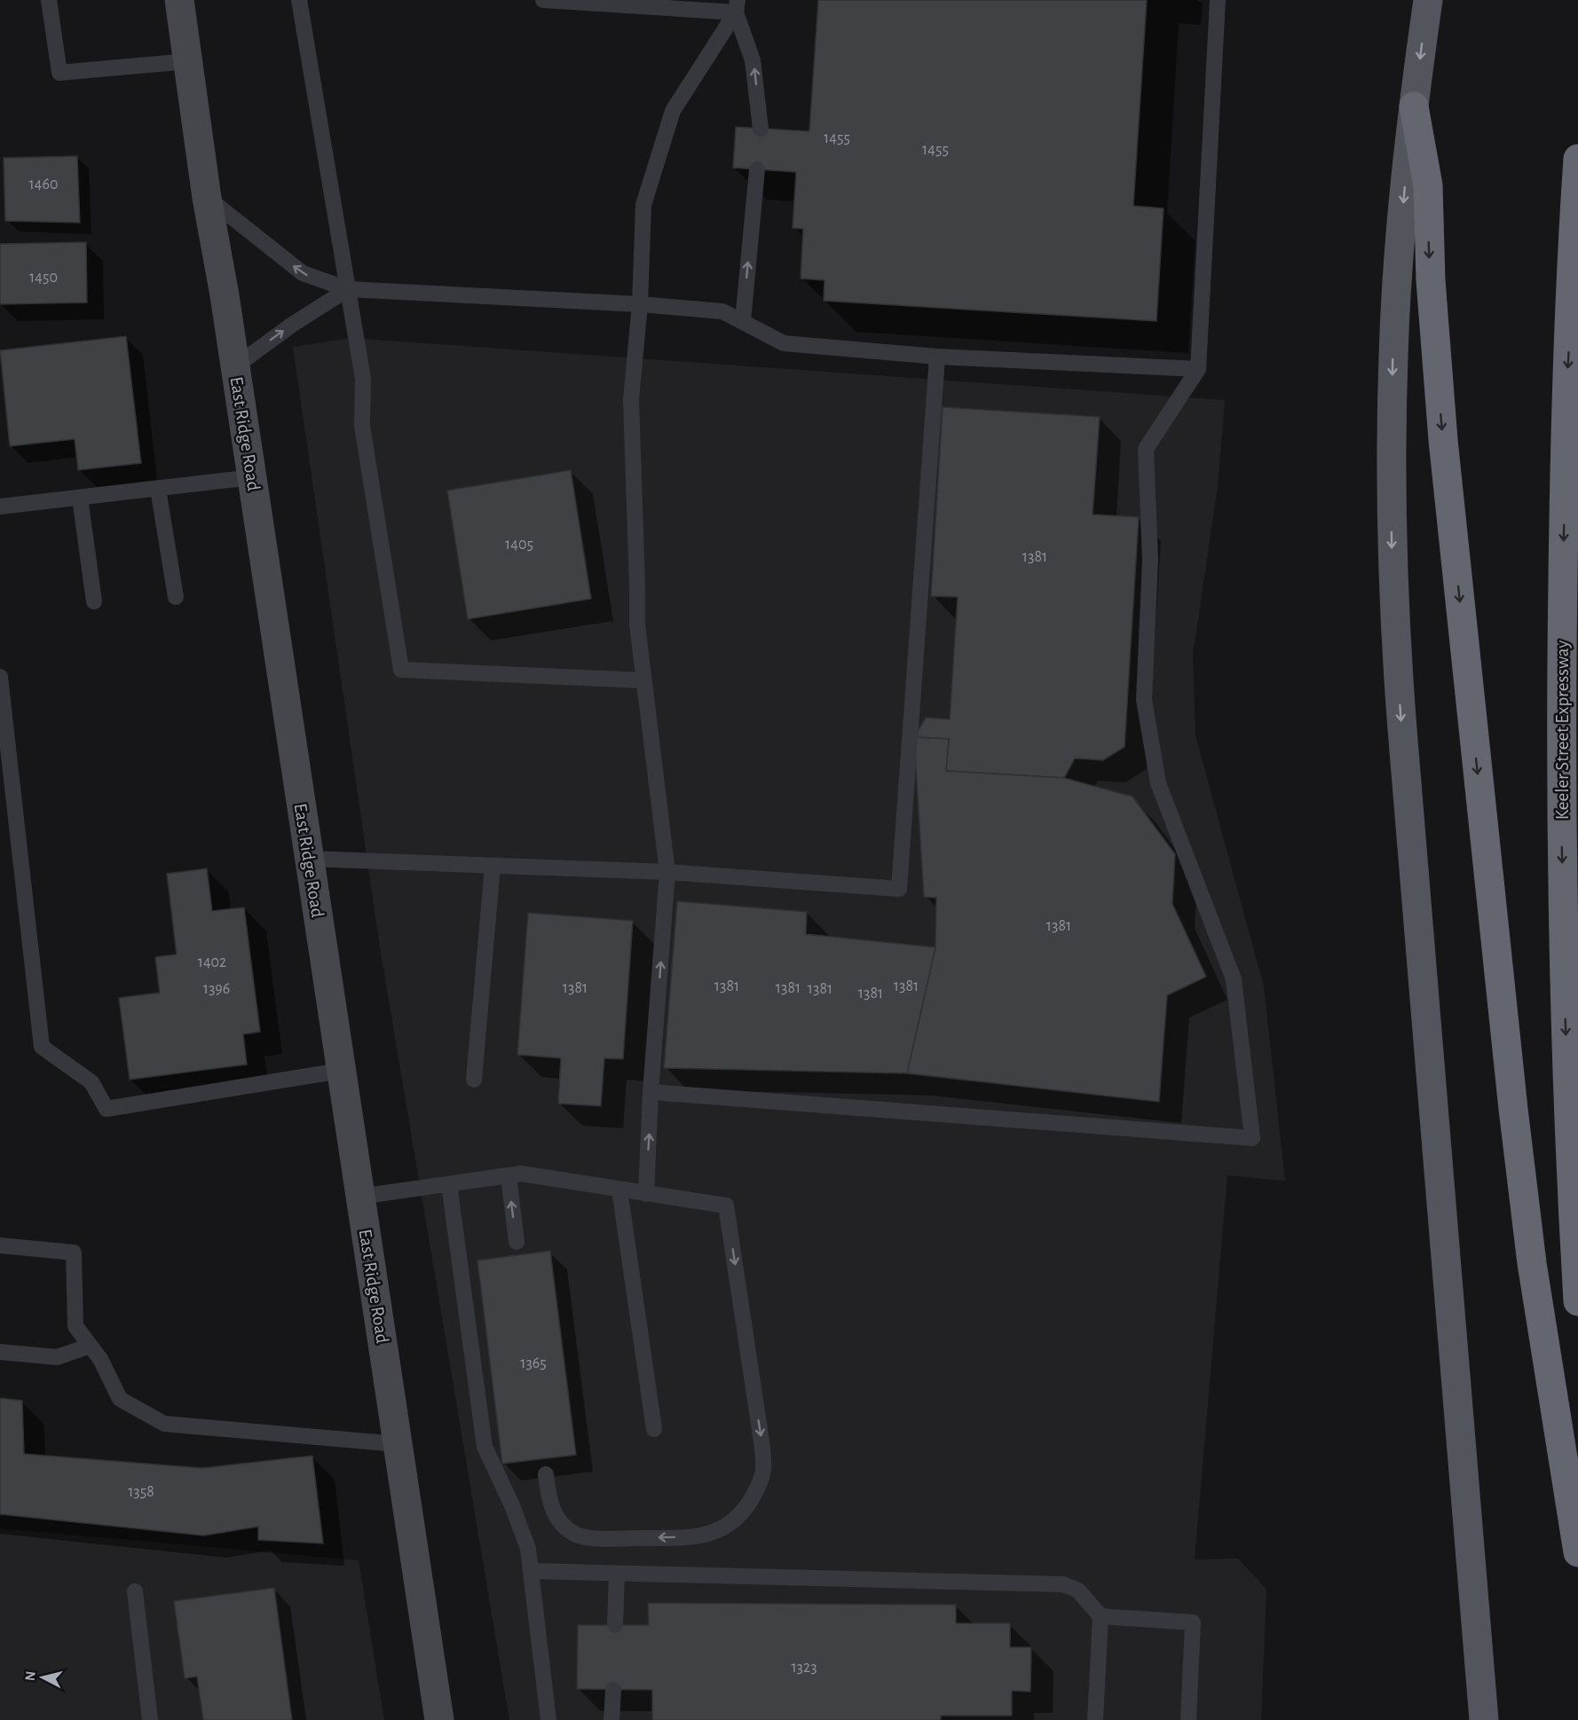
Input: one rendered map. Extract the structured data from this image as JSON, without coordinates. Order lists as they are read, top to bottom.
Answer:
{
  "streets": {
    "highway": ["Keeler Street Expressway"],
    "main road": ["East Ridge Road"]
  },
  "house_numbers": [
    "1455",
    "1455",
    "1460",
    "1450",
    "1405",
    "1381",
    "1381",
    "1402",
    "1381",
    "1381",
    "1381",
    "1381",
    "1396",
    "1381",
    "1381",
    "1365",
    "1358",
    "1323"
  ],
  "north": "left"
}
